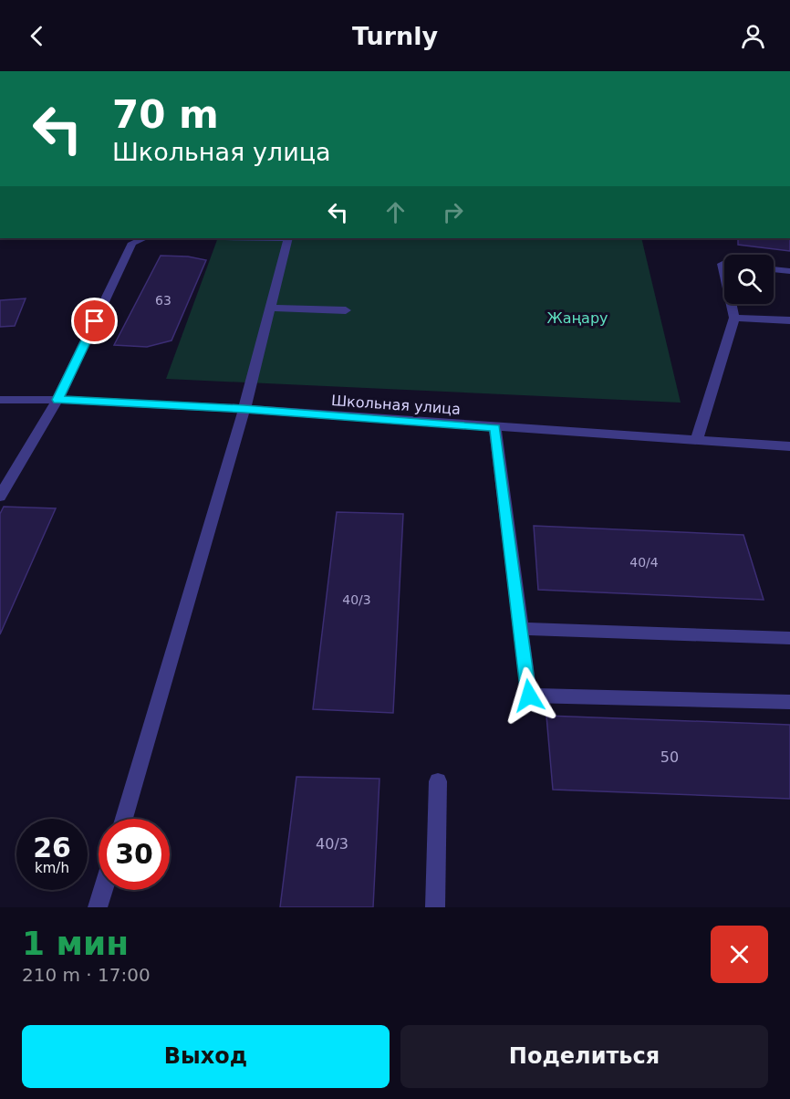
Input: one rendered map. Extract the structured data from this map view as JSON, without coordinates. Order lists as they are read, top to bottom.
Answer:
{
  "streets": {
    "street": ["Школьная улица"]
  },
  "parks": ["Жаңару"],
  "house_numbers": [
    "63",
    "40/4",
    "40/3",
    "50",
    "40/3"
  ],
  "page": {
    "header": "Turnly",
    "turn": ["70 m", "Школьная улица"],
    "speed": "26 km/h",
    "limit": "30",
    "heading": ["1 мин", "210 m · 17:00"],
    "buttons": ["Выход", "Поделиться"]
  }
}
